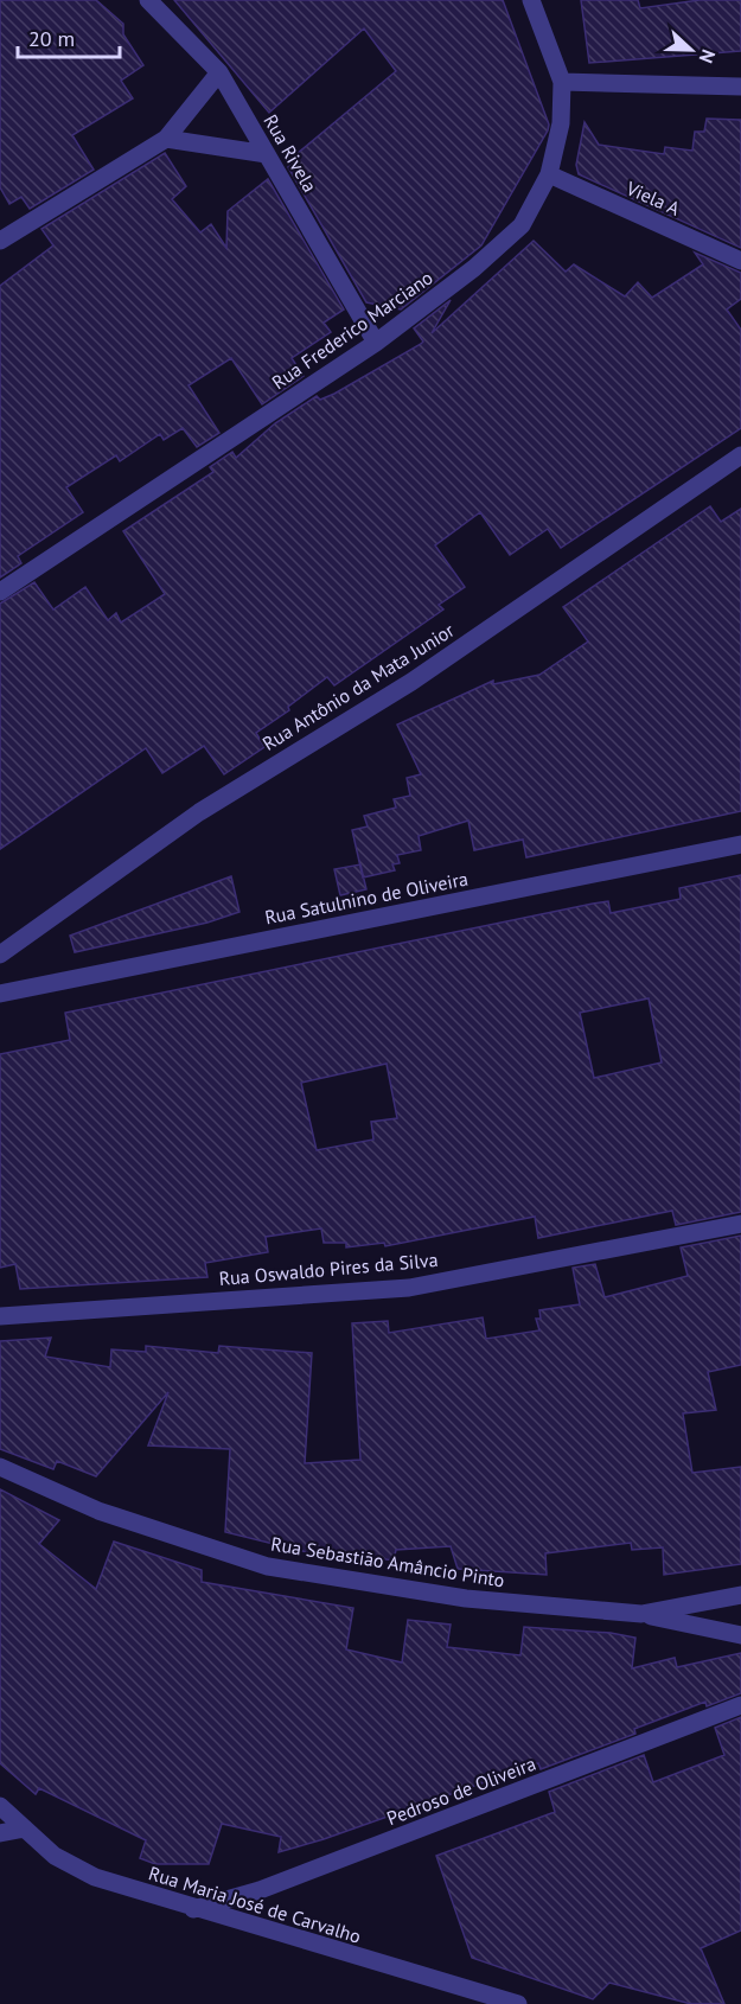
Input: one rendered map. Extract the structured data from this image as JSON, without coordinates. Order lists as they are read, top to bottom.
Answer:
{
  "streets": {
    "street": [
      "Rua Rivela",
      "Viela A",
      "Rua Frederico Marciano",
      "Rua Antônio da Mata Junior",
      "Rua Satulnino de Oliveira",
      "Rua Oswaldo Pires da Silva",
      "Rua Sebastião Amâncio Pinto",
      "Pedroso de Oliveira",
      "Rua Maria José de Carvalho"
    ]
  },
  "crossings": [
    ["Rua Rivela", "Rua Frederico Marciano"],
    ["Viela A", "Rua Frederico Marciano"],
    ["Pedroso de Oliveira", "Rua Maria José de Carvalho"]
  ],
  "scale_bar": "20 m",
  "north": "right"
}
